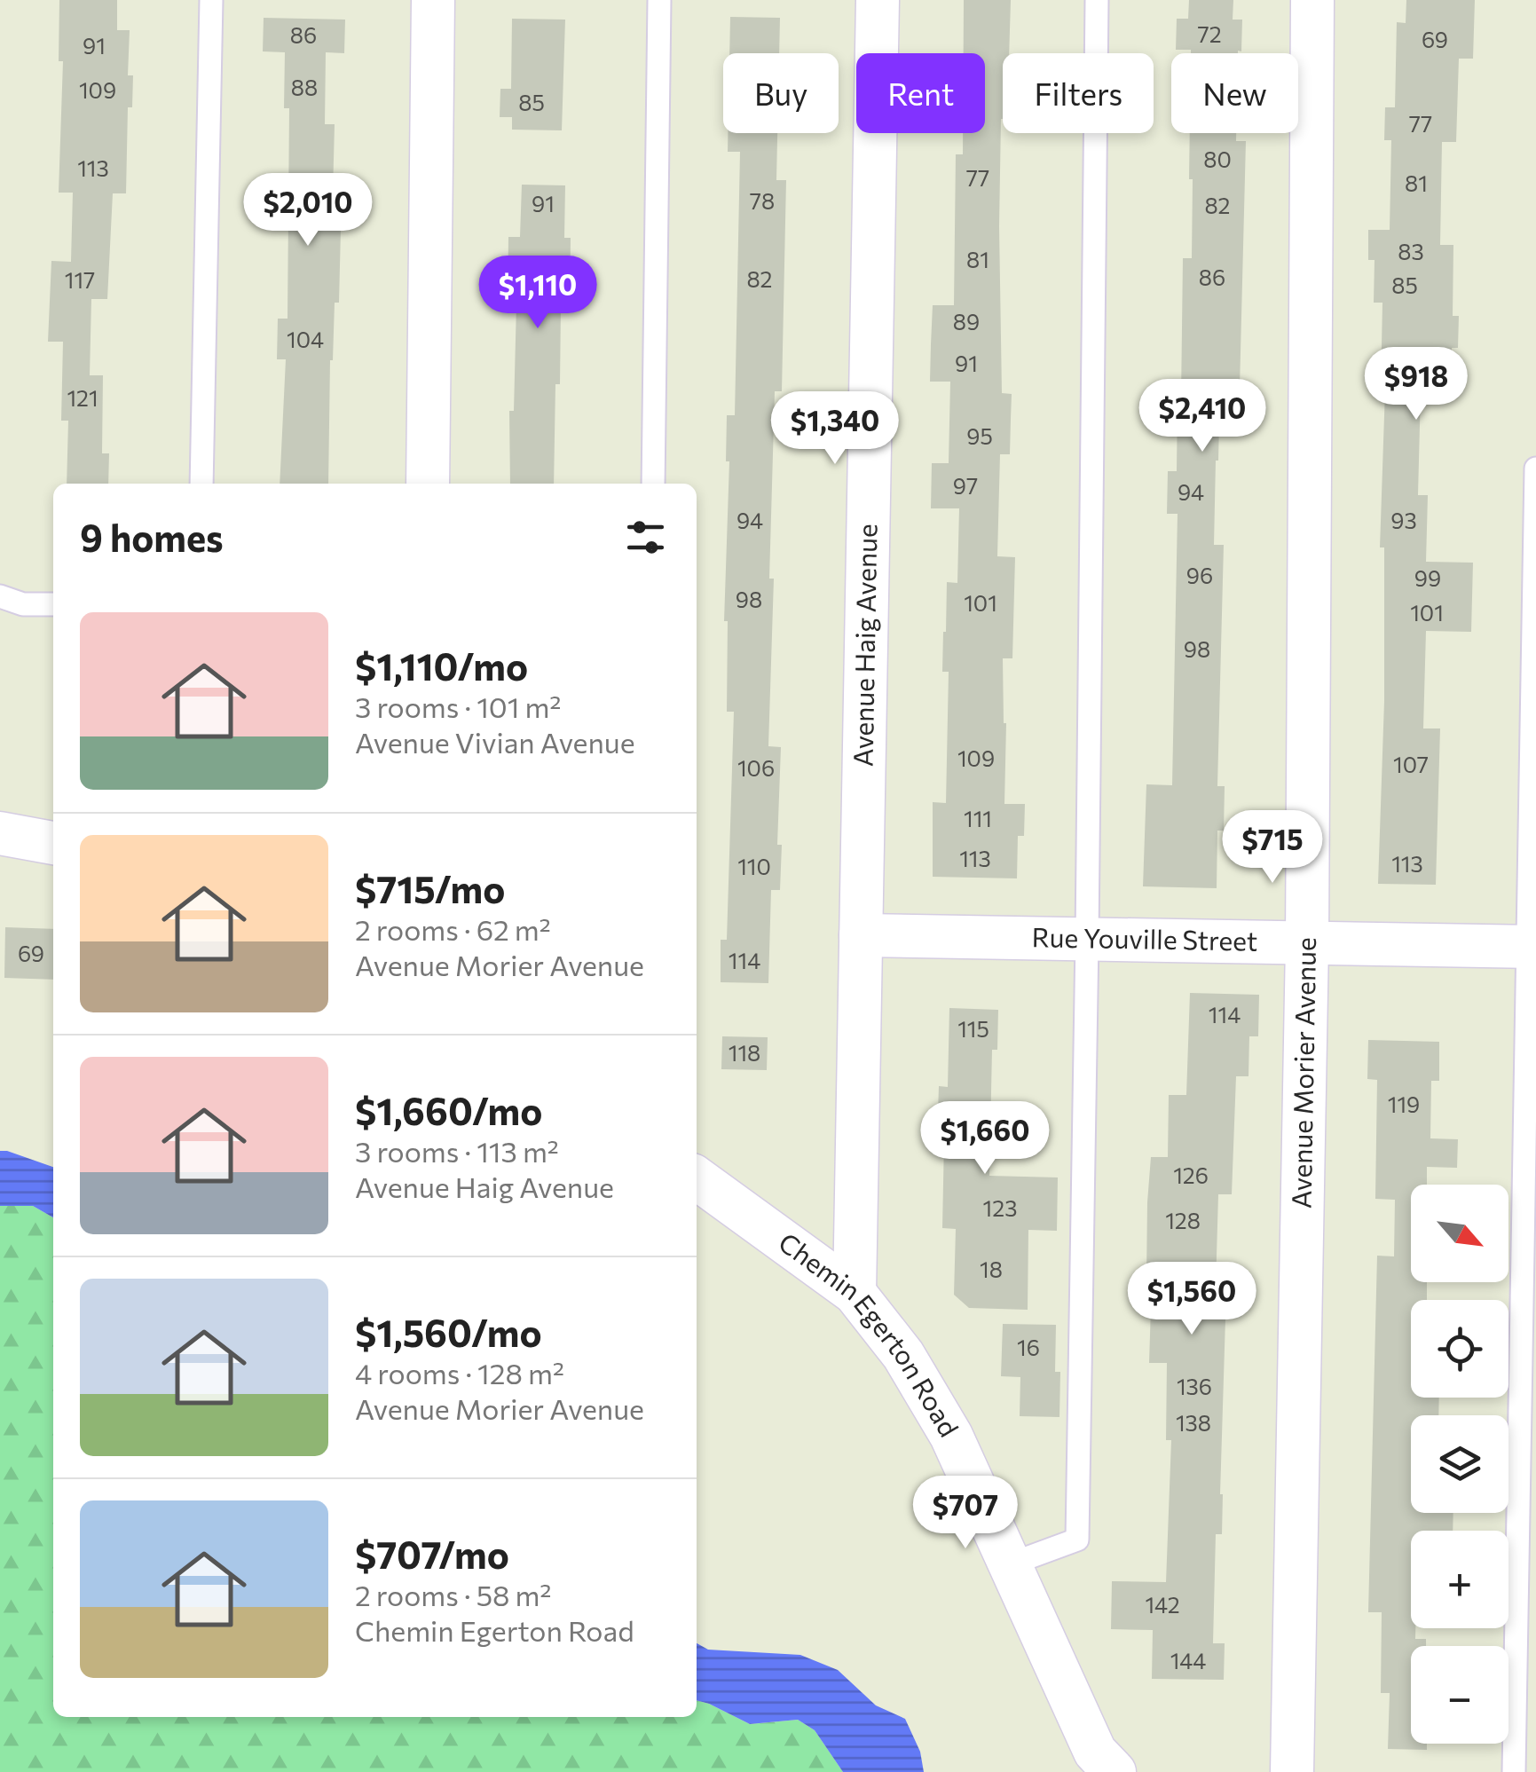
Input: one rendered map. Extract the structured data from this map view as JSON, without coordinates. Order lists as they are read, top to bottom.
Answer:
{
  "streets": {
    "street": [
      "Avenue Haig Avenue",
      "Rue Youville Street",
      "Avenue Morier Avenue",
      "Chemin Egerton Road"
    ]
  },
  "crossings": [
    ["Avenue Haig Avenue", "Rue Youville Street"],
    ["Avenue Haig Avenue", "Chemin Egerton Road"],
    ["Rue Youville Street", "Avenue Morier Avenue"]
  ],
  "house_numbers": [
    "72",
    "86",
    "69",
    "91",
    "88",
    "109",
    "85",
    "77",
    "80",
    "113",
    "77",
    "81",
    "78",
    "91",
    "82",
    "83",
    "81",
    "86",
    "82",
    "117",
    "85",
    "89",
    "104",
    "91",
    "121",
    "95",
    "97",
    "94",
    "94",
    "93",
    "96",
    "99",
    "98",
    "101",
    "101",
    "98",
    "109",
    "107",
    "106",
    "111",
    "113",
    "113",
    "110",
    "69",
    "114",
    "114",
    "115",
    "118",
    "119",
    "126",
    "123",
    "128",
    "18",
    "16",
    "136",
    "138",
    "142",
    "144"
  ],
  "north": "bottom right",
  "page": {
    "chip": [
      "Buy",
      "Rent",
      "Filters",
      "New"
    ],
    "price": [
      "$2,010",
      "$1,110",
      "$918",
      "$2,410",
      "$1,340",
      "$715",
      "$1,660",
      "$1,560",
      "$707"
    ],
    "heading": "9 homes",
    "list": [
      {
        "name": "$1,110/mo",
        "note": "3 rooms · 101 m² · Avenue Vivian Avenue"
      },
      {
        "name": "$715/mo",
        "note": "2 rooms · 62 m² · Avenue Morier Avenue"
      },
      {
        "name": "$1,660/mo",
        "note": "3 rooms · 113 m² · Avenue Haig Avenue"
      },
      {
        "name": "$1,560/mo",
        "note": "4 rooms · 128 m² · Avenue Morier Avenue"
      },
      {
        "name": "$707/mo",
        "note": "2 rooms · 58 m² · Chemin Egerton Road"
      }
    ],
    "map_buttons": ["+", "−"]
  }
}
